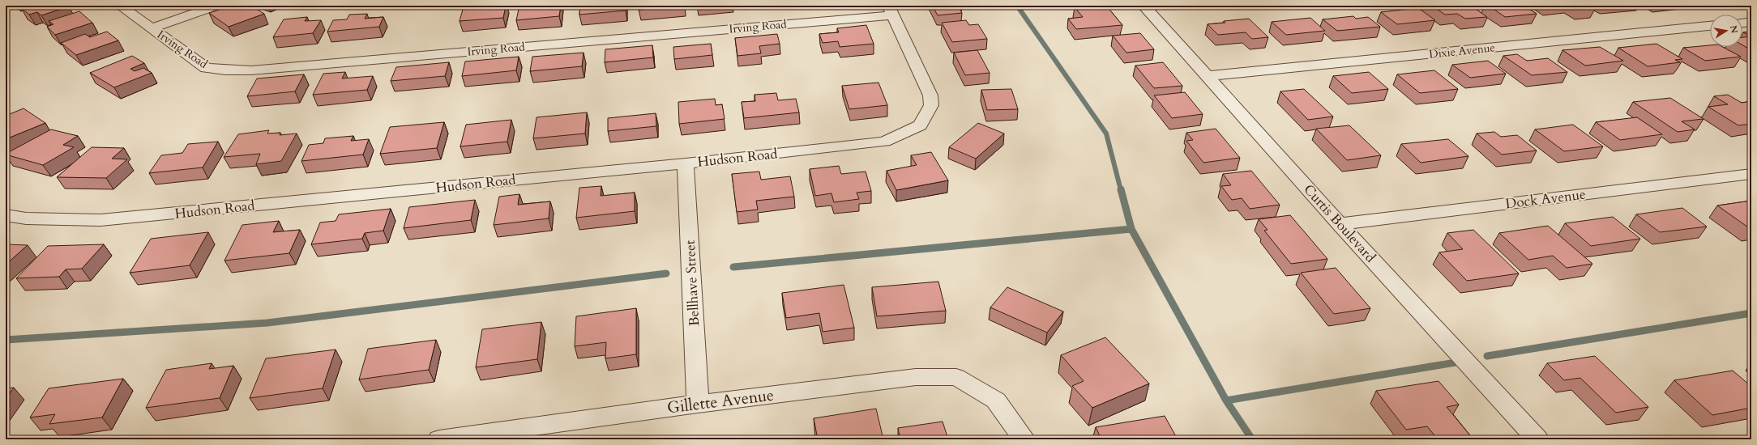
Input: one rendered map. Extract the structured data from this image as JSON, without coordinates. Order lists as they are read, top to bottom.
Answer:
{
  "streets": {
    "street": [
      "Irving Road",
      "Dixie Avenue",
      "Hudson Road",
      "Dock Avenue",
      "Curtis Boulevard",
      "Bellhave Street",
      "Gillette Avenue"
    ]
  },
  "crossings": [
    ["Irving Road", "Hudson Road"],
    ["Dixie Avenue", "Curtis Boulevard"],
    ["Hudson Road", "Bellhave Street"],
    ["Dock Avenue", "Curtis Boulevard"],
    ["Bellhave Street", "Gillette Avenue"]
  ],
  "north": "right"
}
